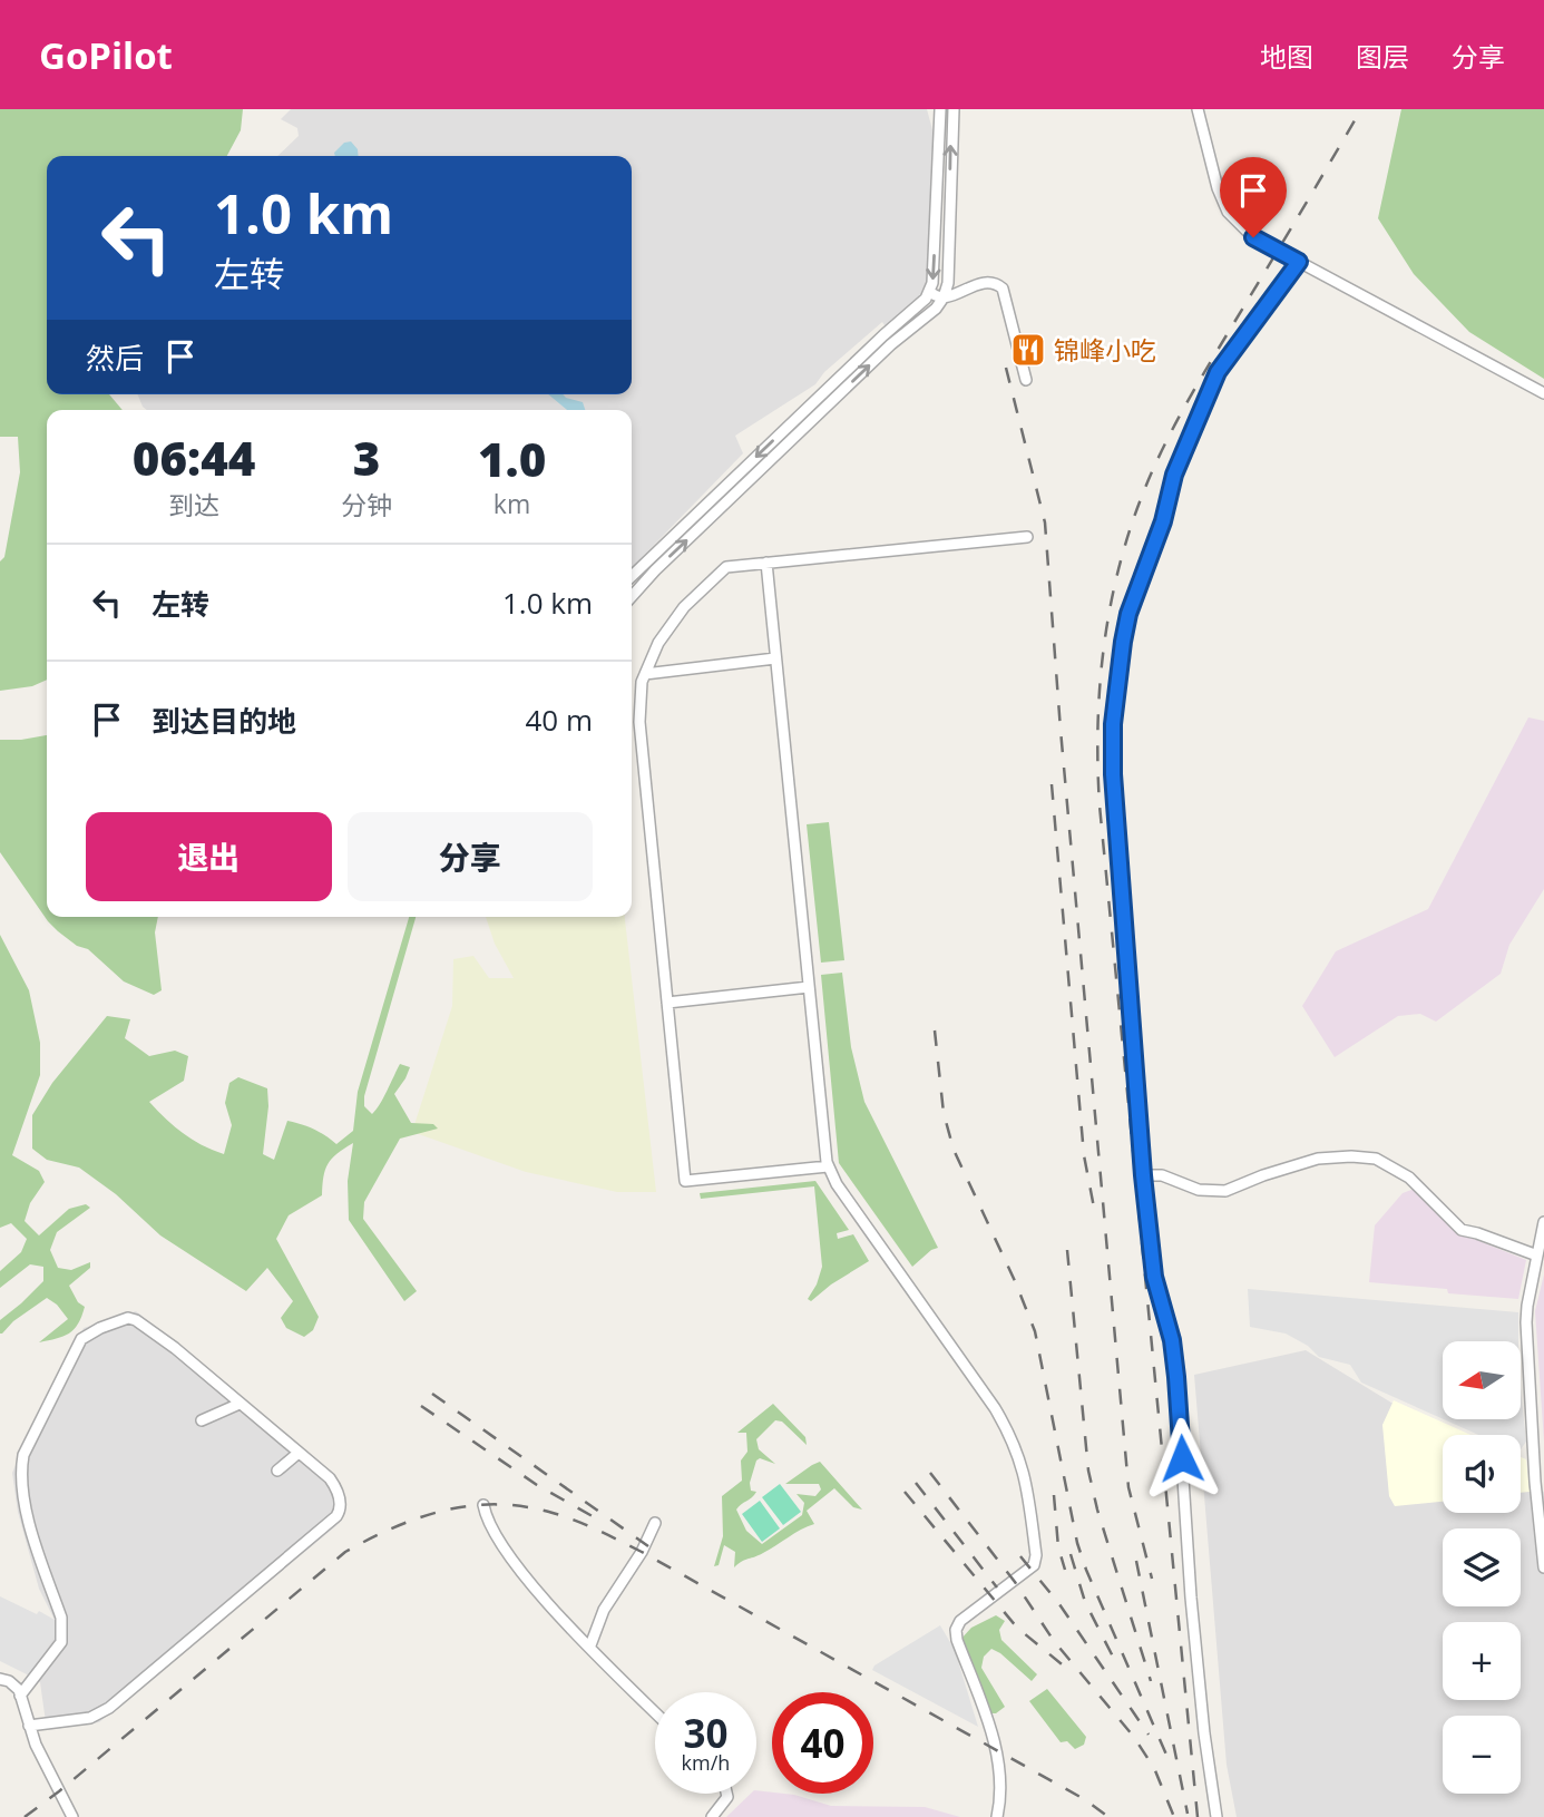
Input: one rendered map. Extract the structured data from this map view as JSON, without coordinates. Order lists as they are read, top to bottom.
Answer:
{
  "places": {
    "restaurant": ["锦峰小吃"]
  },
  "north": "left",
  "page": {
    "header": "GoPilot",
    "nav": ["地图", "图层", "分享"],
    "turn": ["1.0 km", "左转"],
    "then": "然后",
    "eta": [
      "06:44",
      "到达",
      "3",
      "分钟",
      "1.0",
      "km"
    ],
    "list": [
      {
        "name": "左转",
        "value": "1.0 km"
      },
      {
        "name": "到达目的地",
        "value": "40 m"
      }
    ],
    "buttons": ["退出", "分享"],
    "map_buttons": ["+", "−"],
    "speed": "30 km/h",
    "limit": "40"
  }
}
